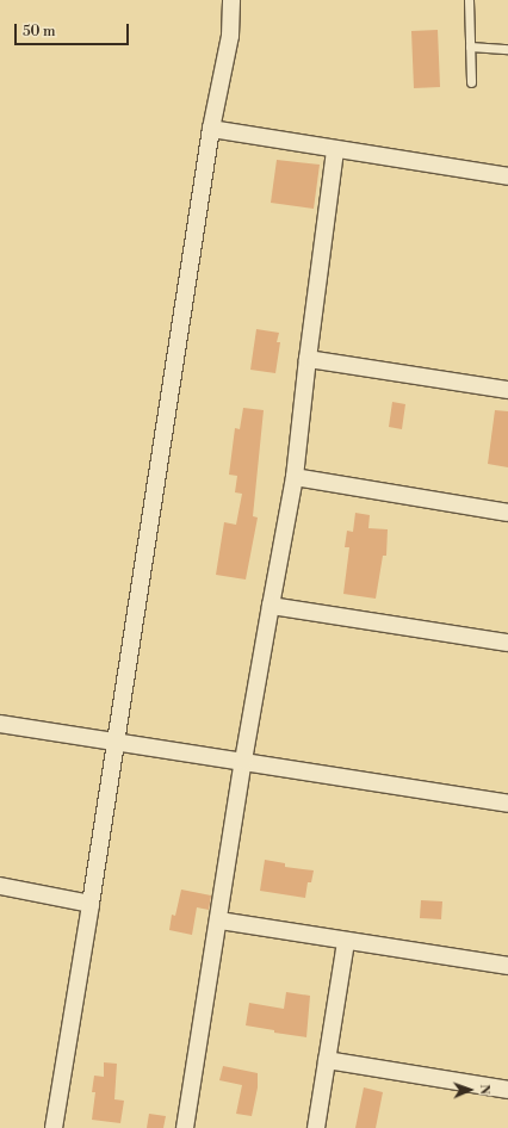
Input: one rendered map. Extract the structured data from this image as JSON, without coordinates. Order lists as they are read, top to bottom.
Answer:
{
  "scale_bar": "50 m",
  "north": "right"
}
